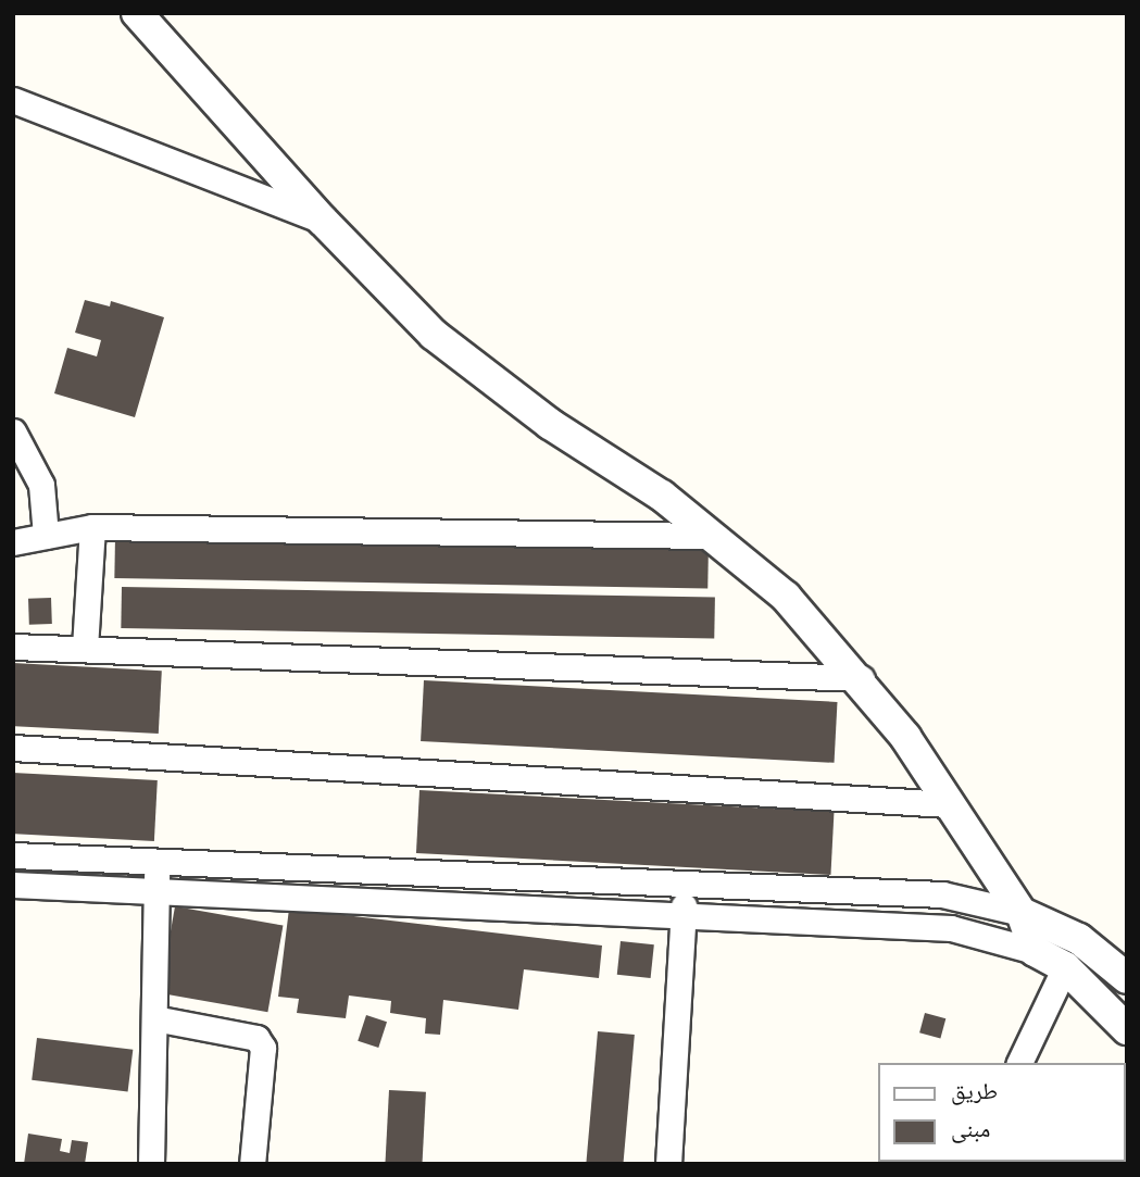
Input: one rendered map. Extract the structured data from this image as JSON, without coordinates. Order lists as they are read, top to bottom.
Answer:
{
  "legend": ["طريق", "مبنى"]
}
